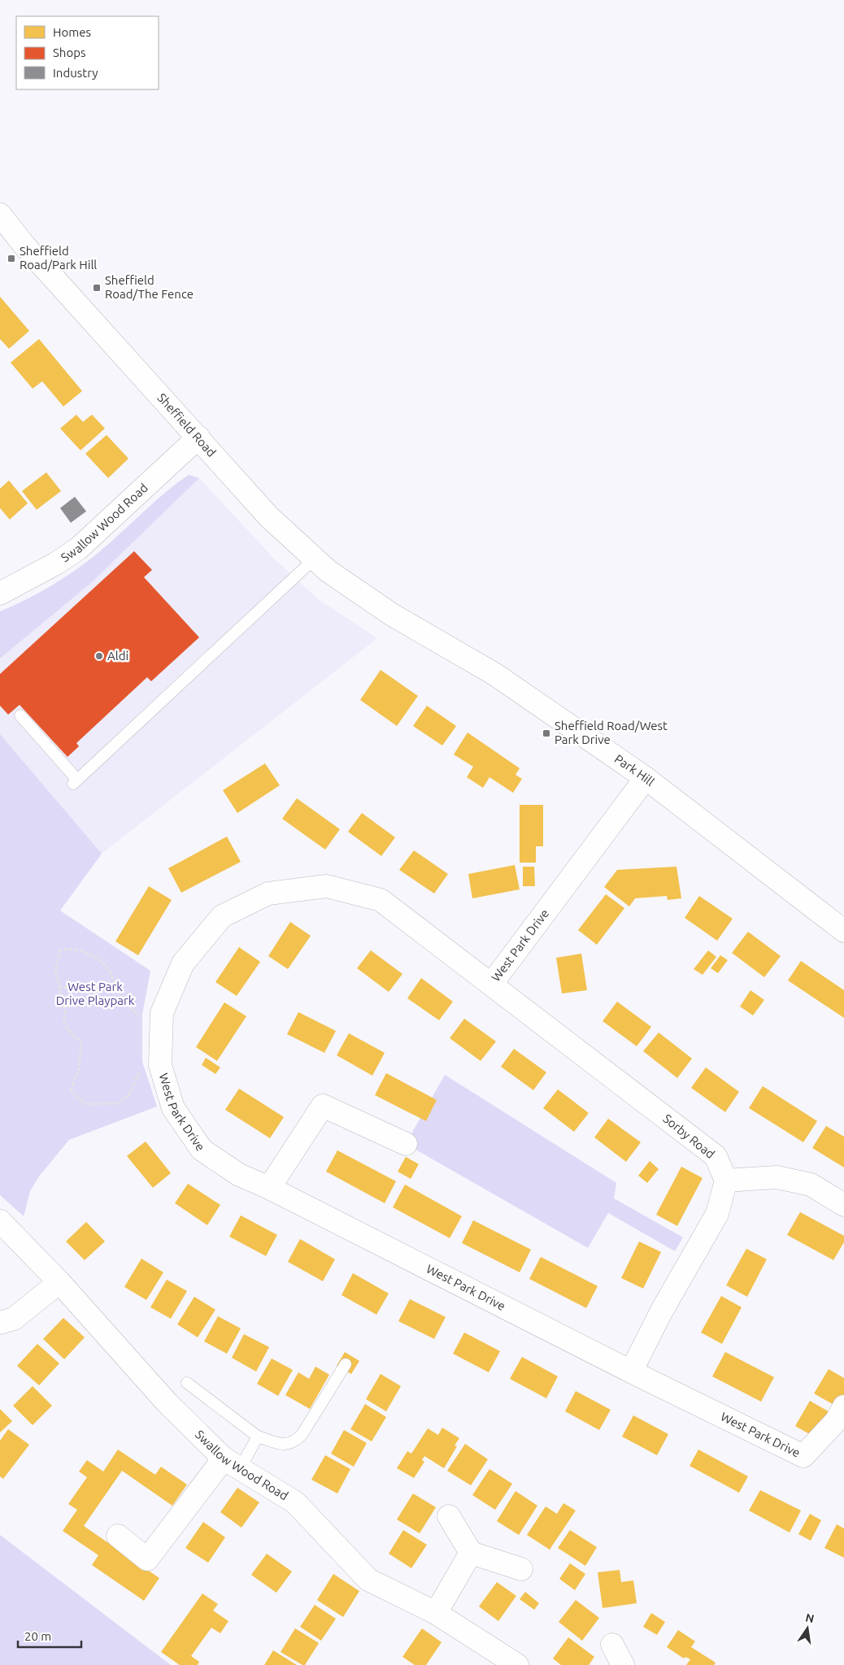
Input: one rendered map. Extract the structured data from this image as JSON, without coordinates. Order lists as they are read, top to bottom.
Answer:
{
  "streets": {
    "street": [
      "Sheffield Road",
      "Swallow Wood Road",
      "Park Hill",
      "West Park Drive",
      "Sorby Road"
    ]
  },
  "crossings": [
    ["Sheffield Road", "Swallow Wood Road"],
    ["Sheffield Road", "Park Hill"],
    ["Park Hill", "West Park Drive"],
    ["West Park Drive", "Sorby Road"]
  ],
  "parks": ["West Park Drive Playpark"],
  "places": {
    "transit": ["Sheffield Road/Park Hill", "Sheffield Road/The Fence", "Sheffield Road/West Park Drive"],
    "other": ["Aldi"]
  },
  "legend": ["Homes", "Shops", "Industry"],
  "scale_bar": "20 m",
  "north": "top"
}
